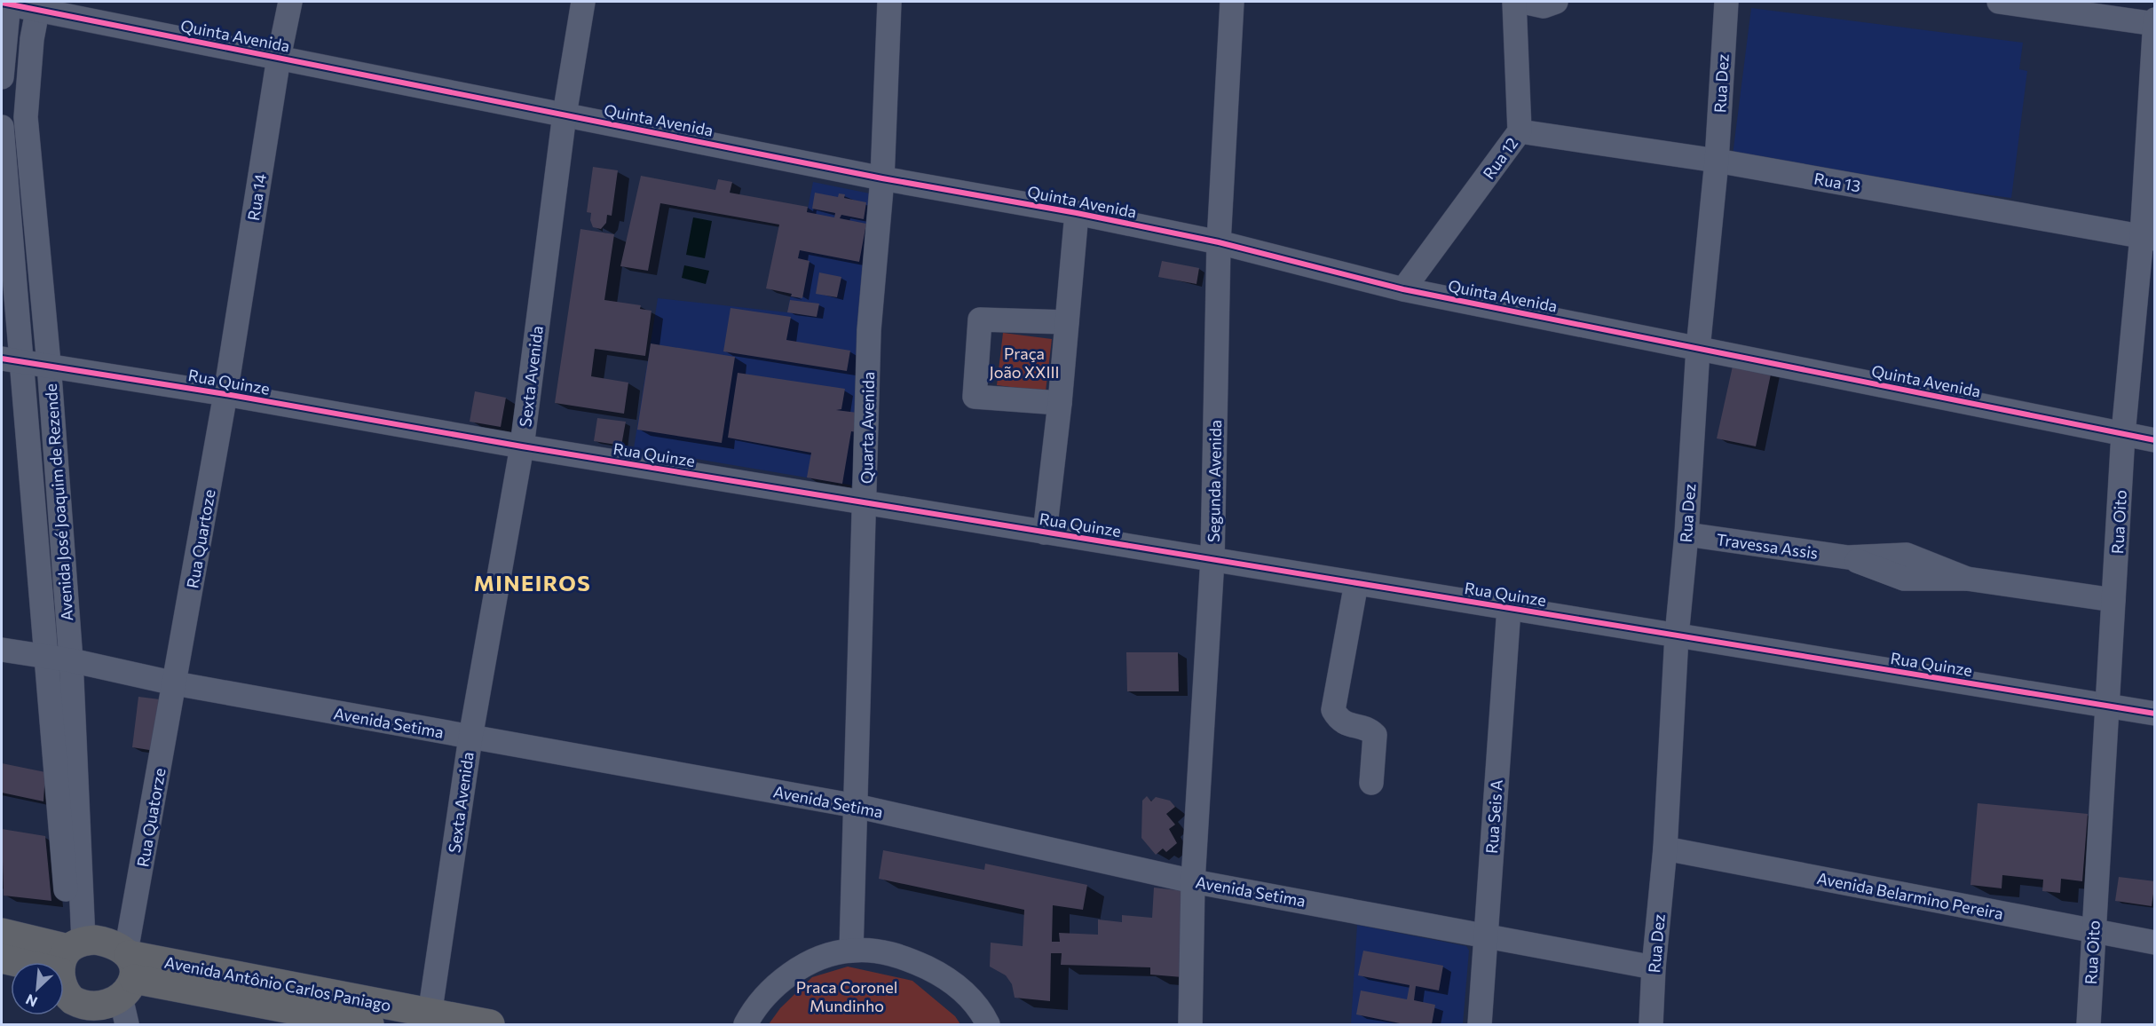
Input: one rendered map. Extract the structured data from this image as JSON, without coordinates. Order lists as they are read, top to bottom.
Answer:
{
  "streets": {
    "main road": ["Avenida Antônio Carlos Paniago"],
    "street": [
      "Quinta Avenida",
      "Rua Dez",
      "Rua 12",
      "Rua 13",
      "Rua 14",
      "Sexta Avenida",
      "Rua Quinze",
      "Quarta Avenida",
      "Segunda Avenida",
      "Avenida José Joaquim de Rezende",
      "Rua Oito",
      "Rua Quartoze",
      "Travessa Assis",
      "Avenida Setima",
      "Rua Seis A",
      "Rua Quatorze",
      "Avenida Belarmino Pereira"
    ]
  },
  "crossings": [
    ["Quinta Avenida", "Rua Dez"],
    ["Quinta Avenida", "Rua 12"],
    ["Quinta Avenida", "Rua 14"],
    ["Quinta Avenida", "Sexta Avenida"],
    ["Quinta Avenida", "Quarta Avenida"],
    ["Quinta Avenida", "Segunda Avenida"],
    ["Quinta Avenida", "Avenida José Joaquim de Rezende"],
    ["Quinta Avenida", "Rua Oito"],
    ["Rua Dez", "Rua 13"],
    ["Rua Dez", "Rua Quinze"],
    ["Rua Dez", "Travessa Assis"],
    ["Rua Dez", "Avenida Setima"],
    ["Rua Dez", "Avenida Belarmino Pereira"],
    ["Rua 12", "Rua 13"],
    ["Rua 13", "Rua Oito"],
    ["Rua 14", "Rua Quinze"],
    ["Rua 14", "Rua Quartoze"],
    ["Sexta Avenida", "Rua Quinze"],
    ["Sexta Avenida", "Avenida Setima"],
    ["Sexta Avenida", "Avenida Antônio Carlos Paniago"],
    ["Rua Quinze", "Quarta Avenida"],
    ["Rua Quinze", "Segunda Avenida"],
    ["Rua Quinze", "Avenida José Joaquim de Rezende"],
    ["Rua Quinze", "Rua Oito"],
    ["Rua Quinze", "Rua Quartoze"],
    ["Rua Quinze", "Rua Seis A"],
    ["Quarta Avenida", "Avenida Setima"],
    ["Segunda Avenida", "Avenida Setima"],
    ["Avenida José Joaquim de Rezende", "Avenida Setima"],
    ["Avenida José Joaquim de Rezende", "Avenida Antônio Carlos Paniago"],
    ["Rua Oito", "Travessa Assis"],
    ["Rua Oito", "Avenida Belarmino Pereira"],
    ["Rua Quartoze", "Avenida Setima"],
    ["Rua Quartoze", "Rua Quatorze"],
    ["Avenida Setima", "Rua Seis A"],
    ["Avenida Setima", "Rua Quatorze"],
    ["Rua Quatorze", "Avenida Antônio Carlos Paniago"]
  ],
  "districts": ["MINEIROS"],
  "parks": ["Praça João XXIII", "Praca Coronel Mundinho"],
  "north": "bottom left"
}
